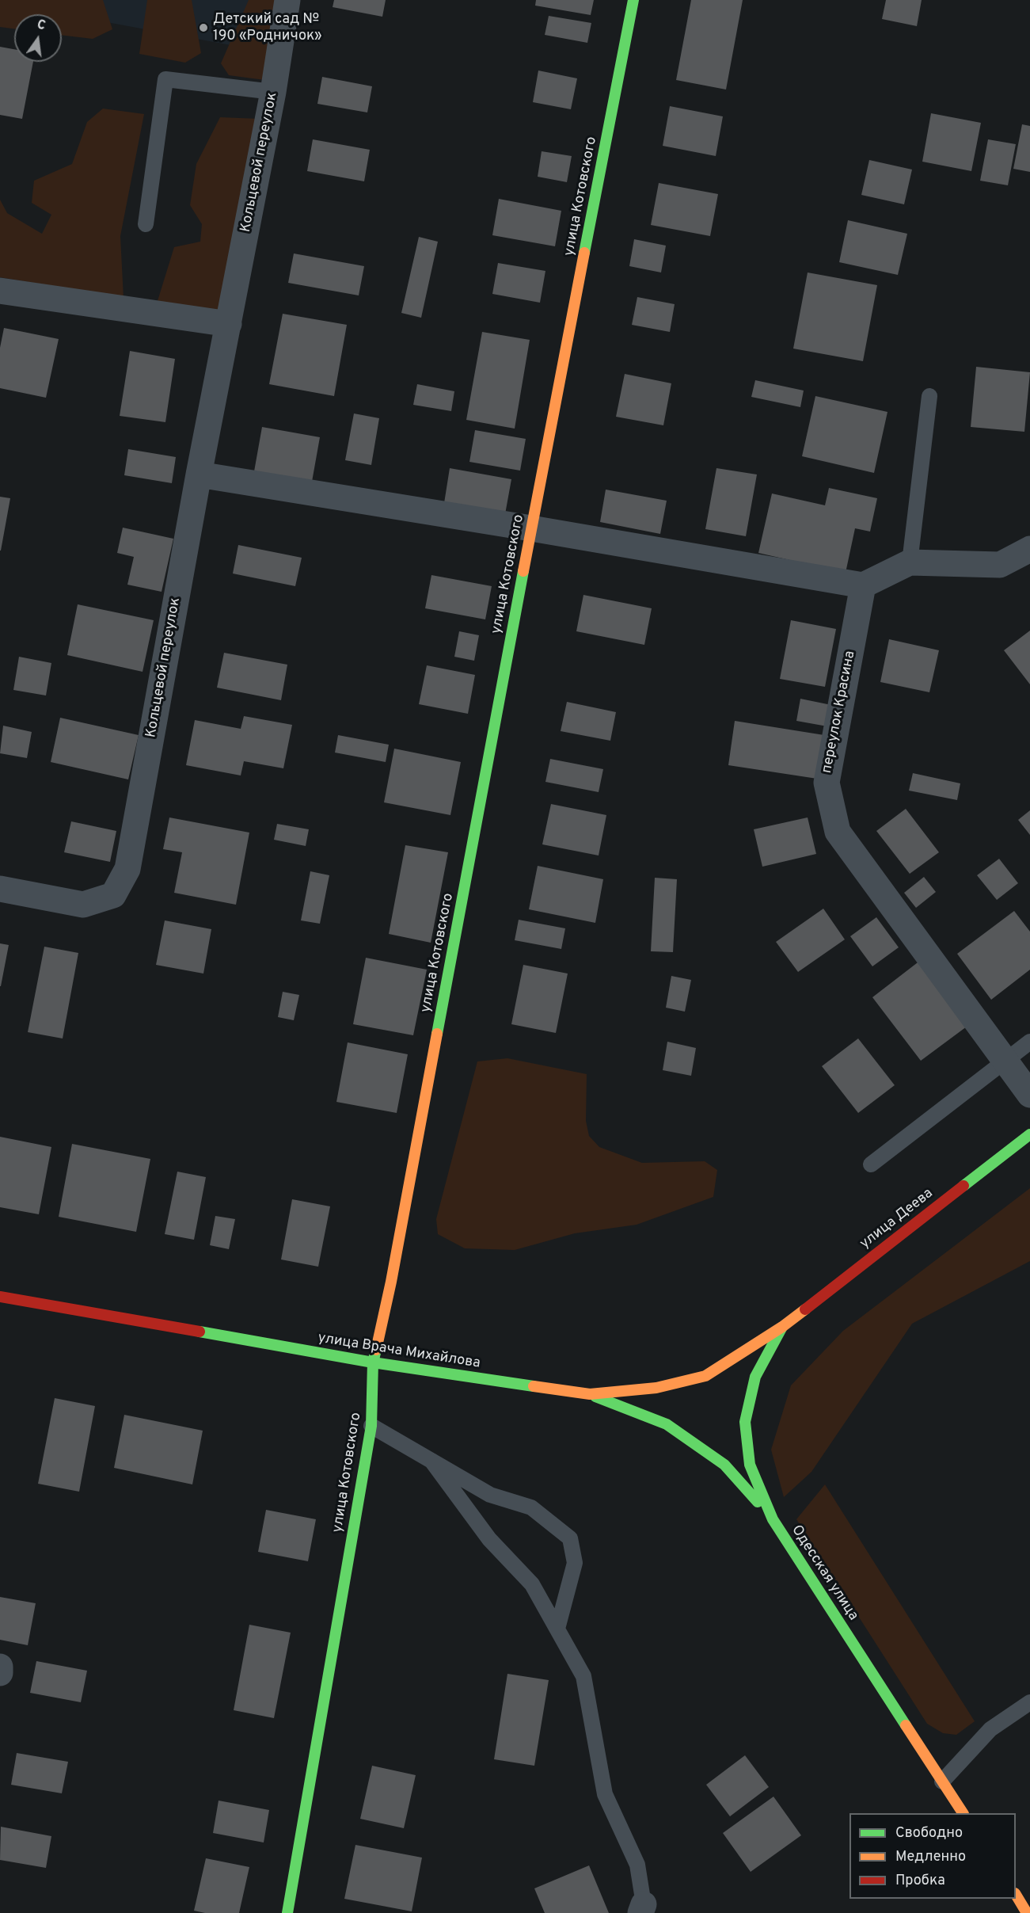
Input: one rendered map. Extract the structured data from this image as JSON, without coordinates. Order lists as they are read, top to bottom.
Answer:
{
  "streets": {
    "main road": [
      "улица Котовского",
      "улица Деева",
      "улица Врача Михайлова",
      "Одесская улица"
    ],
    "street": ["Кольцевой переулок", "переулок Красина"]
  },
  "crossings": [
    ["улица Котовского", "улица Врача Михайлова"],
    ["улица Деева", "улица Врача Михайлова"],
    ["улица Деева", "Одесская улица"],
    ["улица Врача Михайлова", "Одесская улица"]
  ],
  "places": ["Детский сад № 190 «Родничок»"],
  "legend": ["Свободно", "Медленно", "Пробка"],
  "north": "top"
}
